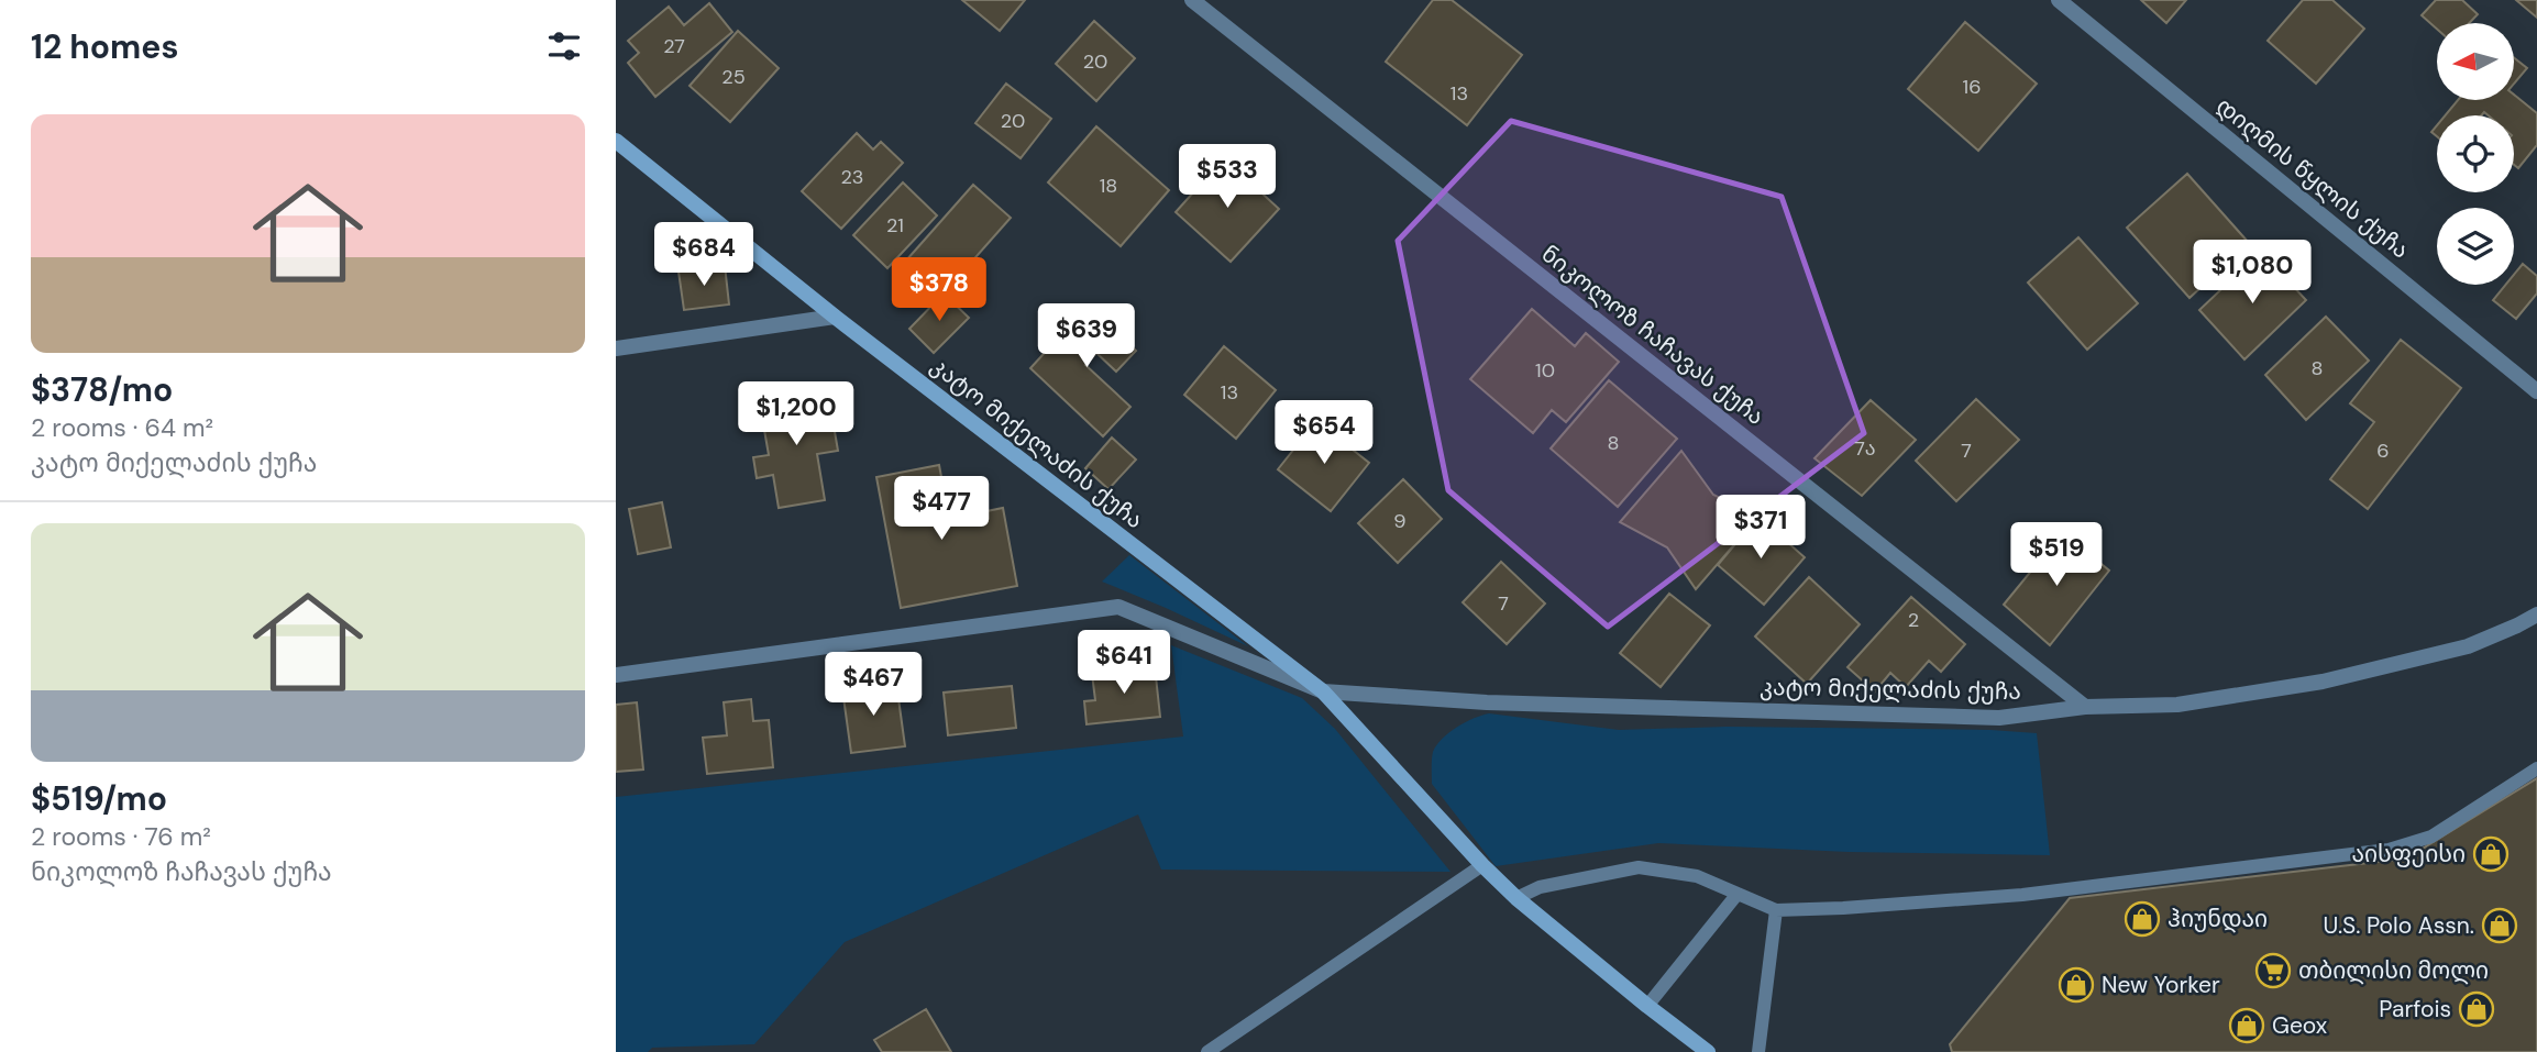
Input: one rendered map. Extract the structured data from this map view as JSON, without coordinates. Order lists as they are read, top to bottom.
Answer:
{
  "streets": {
    "street": ["დიღმის წყლის ქუჩა", "ნიკოლოზ ჩაჩავას ქუჩა", "კატო მიქელაძის ქუჩა"]
  },
  "crossings": [
    ["ნიკოლოზ ჩაჩავას ქუჩა", "კატო მიქელაძის ქუჩა"]
  ],
  "places": {
    "shop": [
      "აისფეისი",
      "ჰიუნდაი",
      "U.S. Polo Assn.",
      "New Yorker",
      "Parfois",
      "Geox"
    ],
    "supermarket": ["თბილისი მოლი"]
  },
  "house_numbers": [
    "27",
    "20",
    "25",
    "16",
    "13",
    "20",
    "23",
    "18",
    "21",
    "8",
    "10",
    "13",
    "8",
    "7ა",
    "7",
    "6",
    "9",
    "7",
    "2"
  ],
  "north": "left",
  "page": {
    "heading": "12 homes",
    "list": [
      {
        "name": "$378/mo",
        "note": "2 rooms · 64 m² · კატო მიქელაძის ქუჩა"
      },
      {
        "name": "$519/mo",
        "note": "2 rooms · 76 m² · ნიკოლოზ ჩაჩავას ქუჩა"
      }
    ],
    "price": [
      "$533",
      "$684",
      "$1,080",
      "$378",
      "$639",
      "$1,200",
      "$654",
      "$477",
      "$371",
      "$519",
      "$641",
      "$467"
    ]
  }
}
